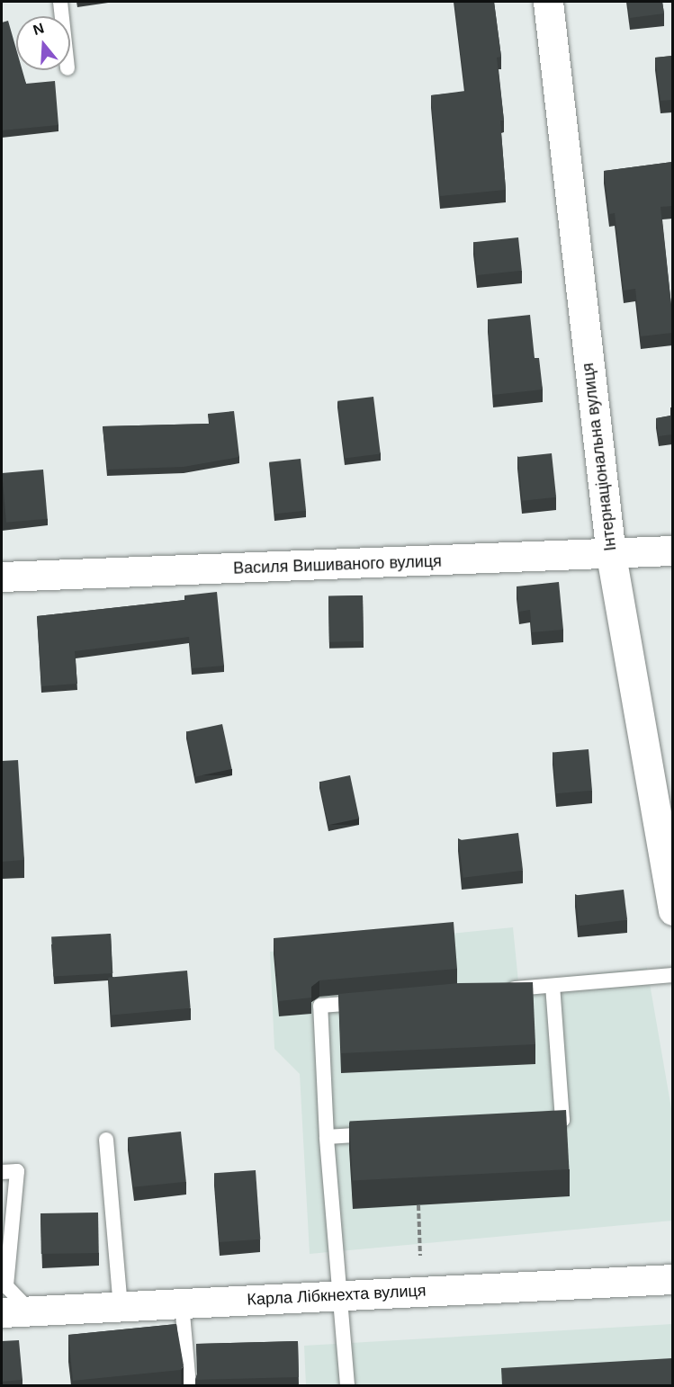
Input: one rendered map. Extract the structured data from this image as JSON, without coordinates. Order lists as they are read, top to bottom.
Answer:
{
  "streets": {
    "street": ["Інтернаціональна вулиця", "Василя Вишиваного вулиця", "Карла Лібкнехта вулиця"]
  },
  "crossings": [
    ["Інтернаціональна вулиця", "Василя Вишиваного вулиця"]
  ],
  "north": "top"
}
